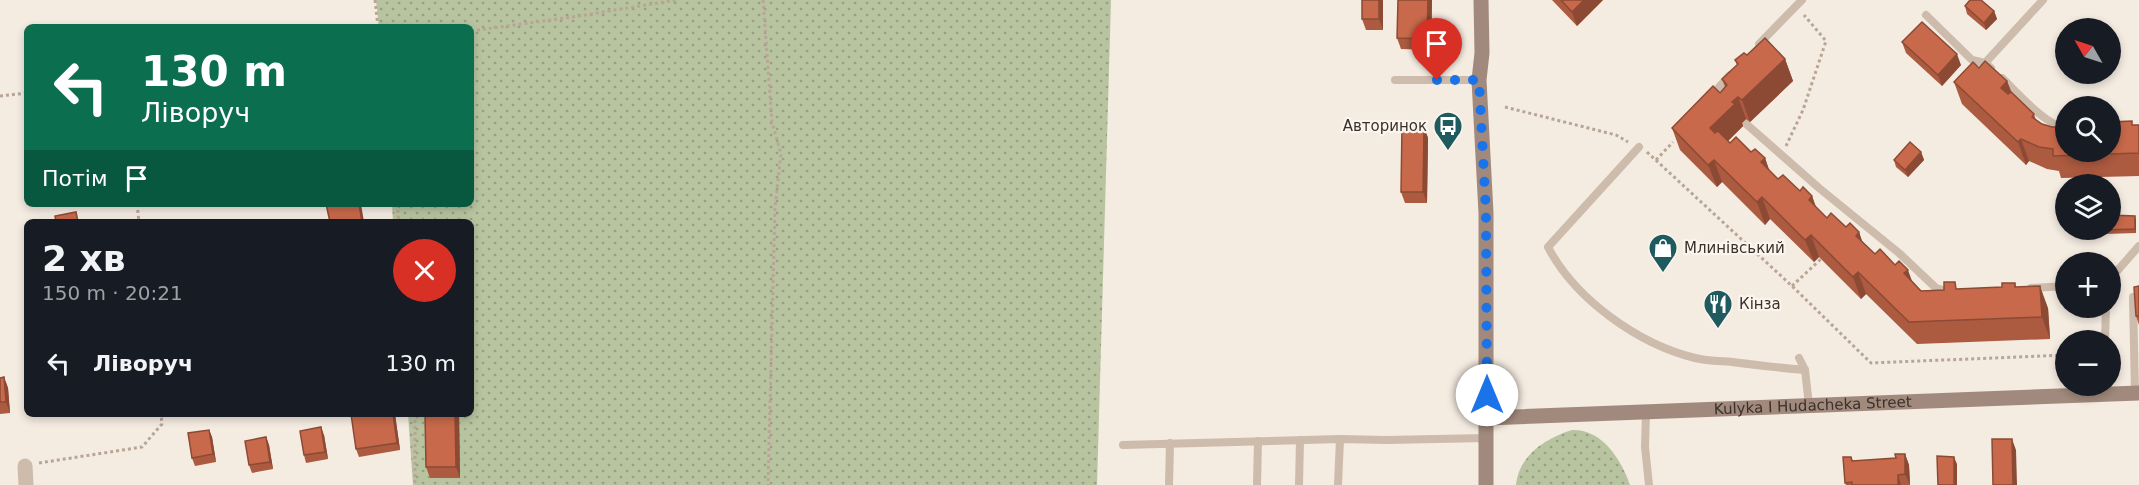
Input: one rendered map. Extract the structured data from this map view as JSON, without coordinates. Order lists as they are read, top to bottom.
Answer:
{
  "streets": {
    "main road": ["Kulyka I Hudacheka Street"]
  },
  "places": {
    "bus stop": ["Авторинок"],
    "shop": ["Млинівський"],
    "restaurant": ["Кінза"]
  },
  "north": "top left",
  "page": {
    "map_buttons": ["+", "−"],
    "turn": ["130 m", "Ліворуч"],
    "then": "Потім",
    "heading": ["2 хв", "150 m · 20:21"],
    "list": [
      {
        "name": "Ліворуч",
        "value": "130 m"
      }
    ]
  }
}
